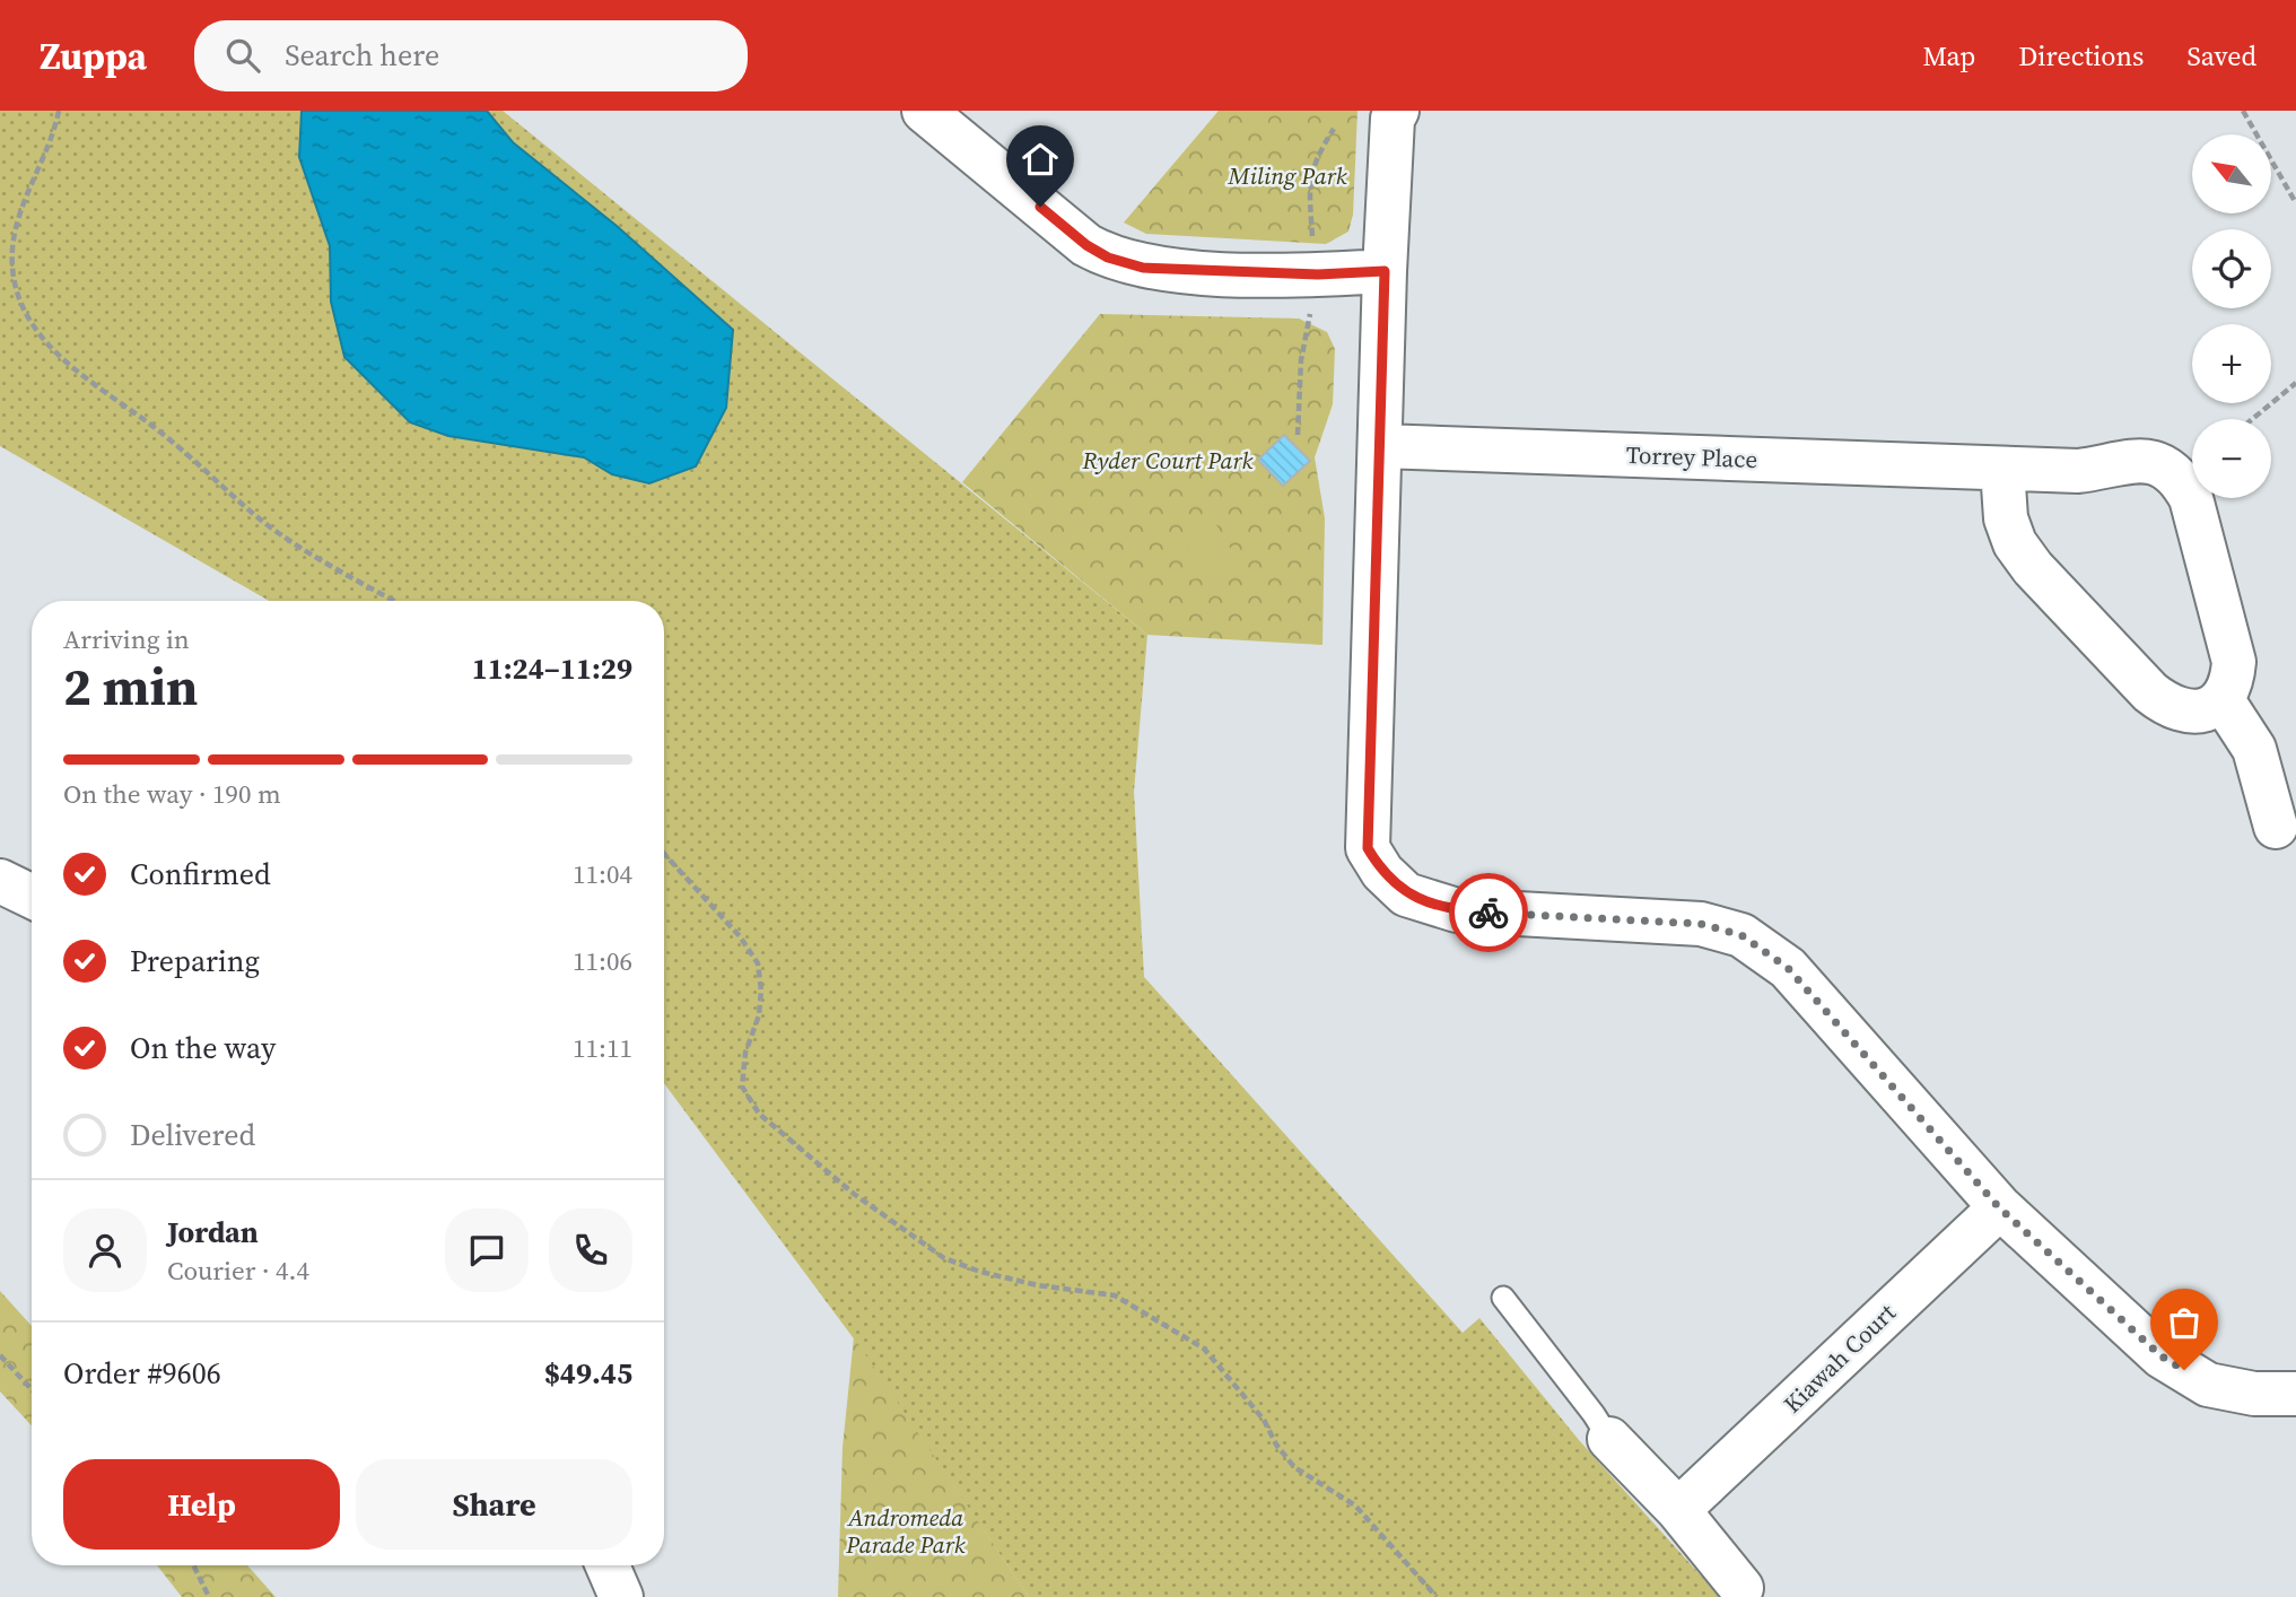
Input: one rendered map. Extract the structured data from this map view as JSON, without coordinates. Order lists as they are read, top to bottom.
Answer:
{
  "streets": {
    "street": ["Torrey Place", "Kiawah Court"]
  },
  "parks": ["Miling Park", "Ryder Court Park", "Andromeda Parade Park"],
  "north": "top left",
  "page": {
    "header": "Zuppa",
    "search": "Search here",
    "nav": ["Map", "Directions", "Saved"],
    "map_buttons": ["+", "−"],
    "heading": ["2 min", "Arriving in", "11:24–11:29"],
    "panel": [
      "Jordan",
      "Courier · 4.4",
      "Order #9606",
      "$49.45"
    ],
    "bar": "On the way · 190 m",
    "list": [
      ["Confirmed", "11:04"],
      ["Preparing", "11:06"],
      ["On the way", "11:11"],
      "Delivered"
    ],
    "buttons": ["Help", "Share"]
  }
}
